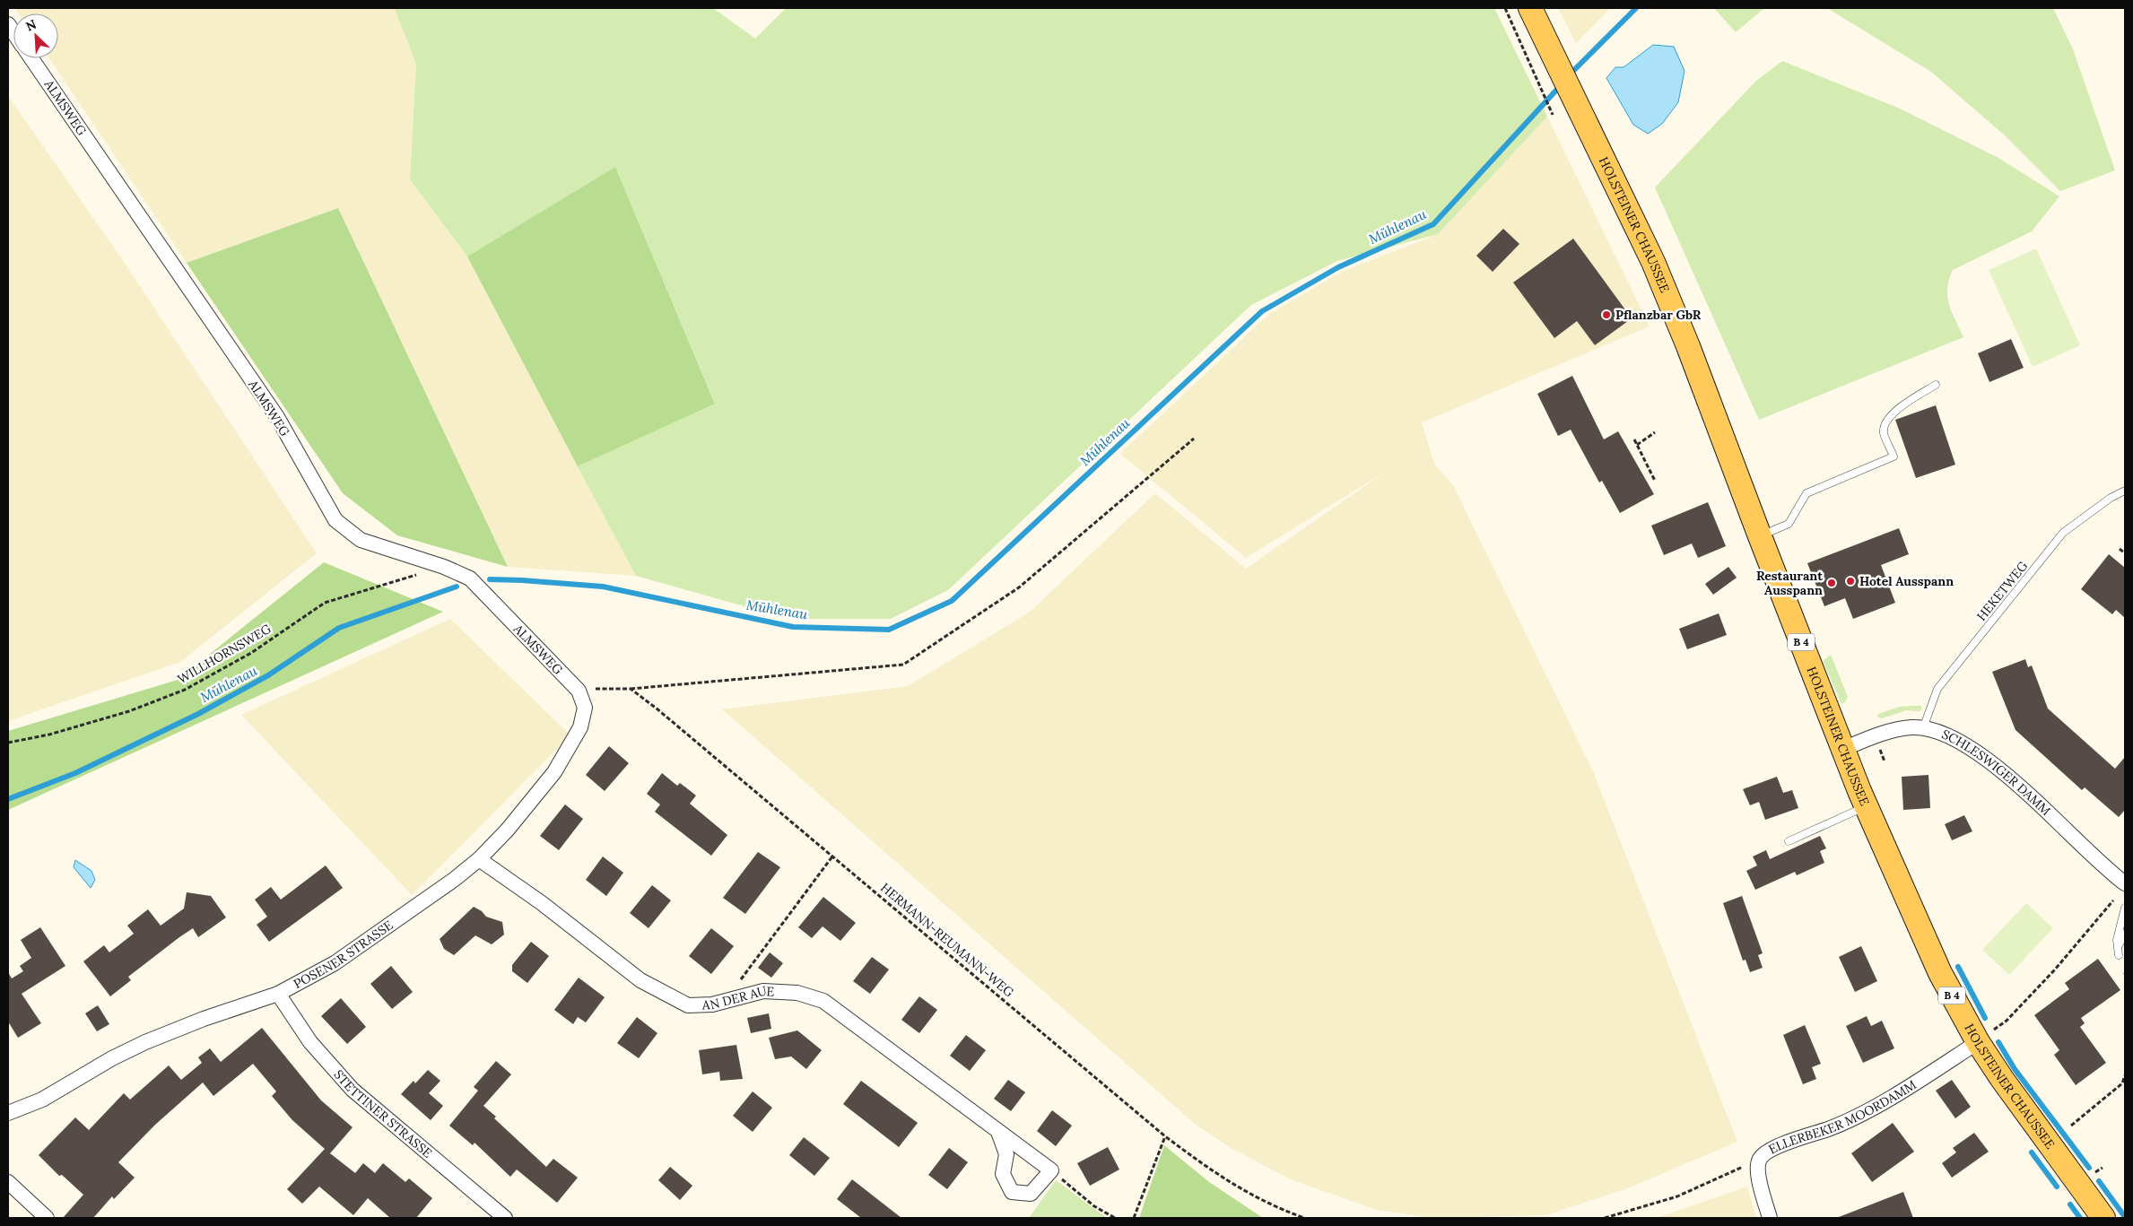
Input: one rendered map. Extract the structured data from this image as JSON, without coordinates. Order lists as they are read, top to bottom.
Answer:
{
  "streets": {
    "main road": ["HOLSTEINER CHAUSSEE", "B 4"],
    "street": [
      "ALMSWEG",
      "SCHLESWIGER DAMM",
      "POSENER STRASSE",
      "AN DER AUE",
      "STETTINER STRASSE",
      "ELLERBEKER MOORDAMM"
    ],
    "lane": ["HEKETWEG"],
    "path": ["WILLHORNSWEG", "HERMANN-REUMANN-WEG"]
  },
  "crossings": [
    ["ALMSWEG", "WILLHORNSWEG"],
    ["ALMSWEG", "POSENER STRASSE"],
    ["HOLSTEINER CHAUSSEE", "SCHLESWIGER DAMM"],
    ["HOLSTEINER CHAUSSEE", "ELLERBEKER MOORDAMM"],
    ["HEKETWEG", "SCHLESWIGER DAMM"],
    ["POSENER STRASSE", "AN DER AUE"],
    ["POSENER STRASSE", "STETTINER STRASSE"]
  ],
  "water": ["Mühlenau"],
  "places": ["Pflanzbar GbR", "Hotel Ausspann", "Restaurant Ausspann"],
  "north": "top left"
}
